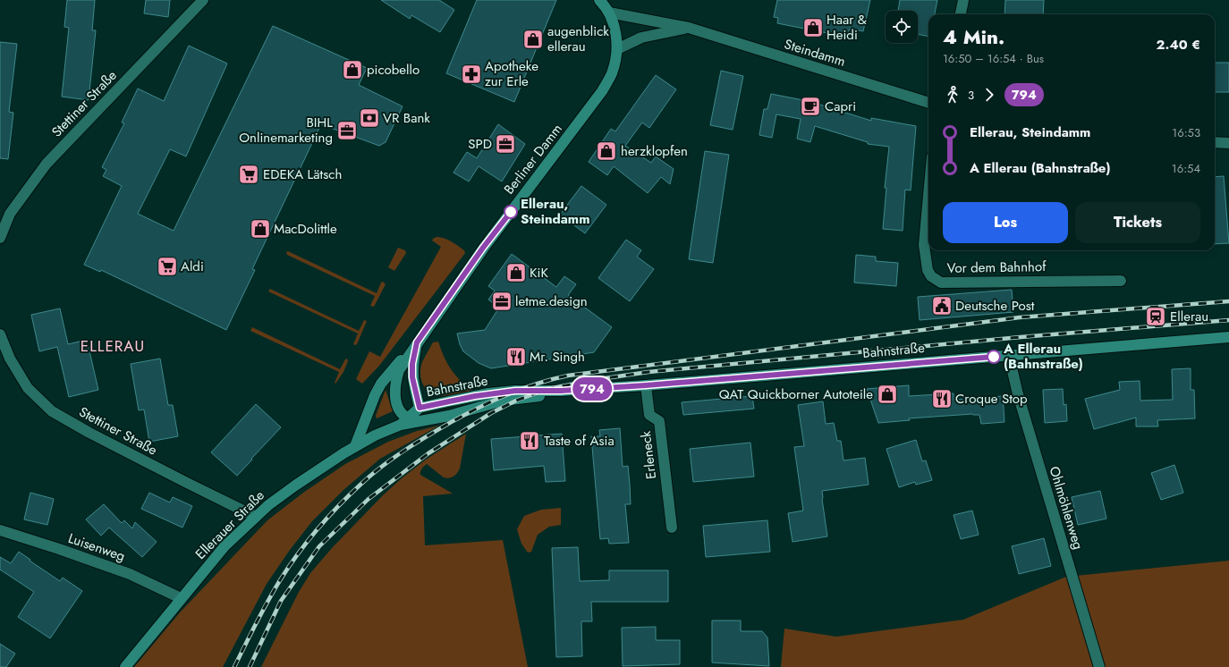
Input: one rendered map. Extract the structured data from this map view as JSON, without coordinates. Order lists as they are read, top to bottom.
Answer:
{
  "streets": {
    "main road": ["Berliner Damm", "Bahnstraße", "Ellerauer Straße"],
    "street": [
      "Steindamm",
      "Stettiner Straße",
      "Vor dem Bahnhof",
      "Erleneck",
      "Ohlmöhlenweg",
      "Luisenweg"
    ]
  },
  "crossings": [
    ["Steindamm", "Berliner Damm"],
    ["Stettiner Straße", "Ellerauer Straße"],
    ["Berliner Damm", "Bahnstraße"],
    ["Berliner Damm", "Ellerauer Straße"],
    ["Bahnstraße", "Erleneck"],
    ["Bahnstraße", "Ohlmöhlenweg"],
    ["Bahnstraße", "Ellerauer Straße"],
    ["Ellerauer Straße", "Luisenweg"]
  ],
  "districts": ["ELLERAU"],
  "places": {
    "shop": [
      "Haar & Heidi",
      "augenblick ellerau",
      "picobello",
      "herzklopfen",
      "MacDolittle",
      "KiK",
      "QAT Quickborner Autoteile"
    ],
    "pharmacy": ["Apotheke zur Erle"],
    "cafe": ["Capri"],
    "bank": ["VR Bank"],
    "office": ["BIHL Onlinemarketing", "SPD", "letme.design"],
    "supermarket": ["EDEKA Lätsch", "Aldi"],
    "other": ["Ellerau, Steindamm", "A Ellerau (Bahnstraße)"],
    "public building": ["Deutsche Post"],
    "station": ["Ellerau"],
    "restaurant": ["Mr. Singh", "Croque Stop", "Taste of Asia"]
  },
  "lines": ["bus line 794"],
  "page": {
    "on_map": "794",
    "heading": ["4 Min.", "16:50 – 16:54 · Bus", "2.40 €"],
    "legs": ["3", "794"],
    "list": [
      {
        "name": "Ellerau, Steindamm",
        "value": "16:53"
      },
      {
        "name": "A Ellerau (Bahnstraße)",
        "value": "16:54"
      }
    ],
    "buttons": ["Los", "Tickets"]
  }
}
